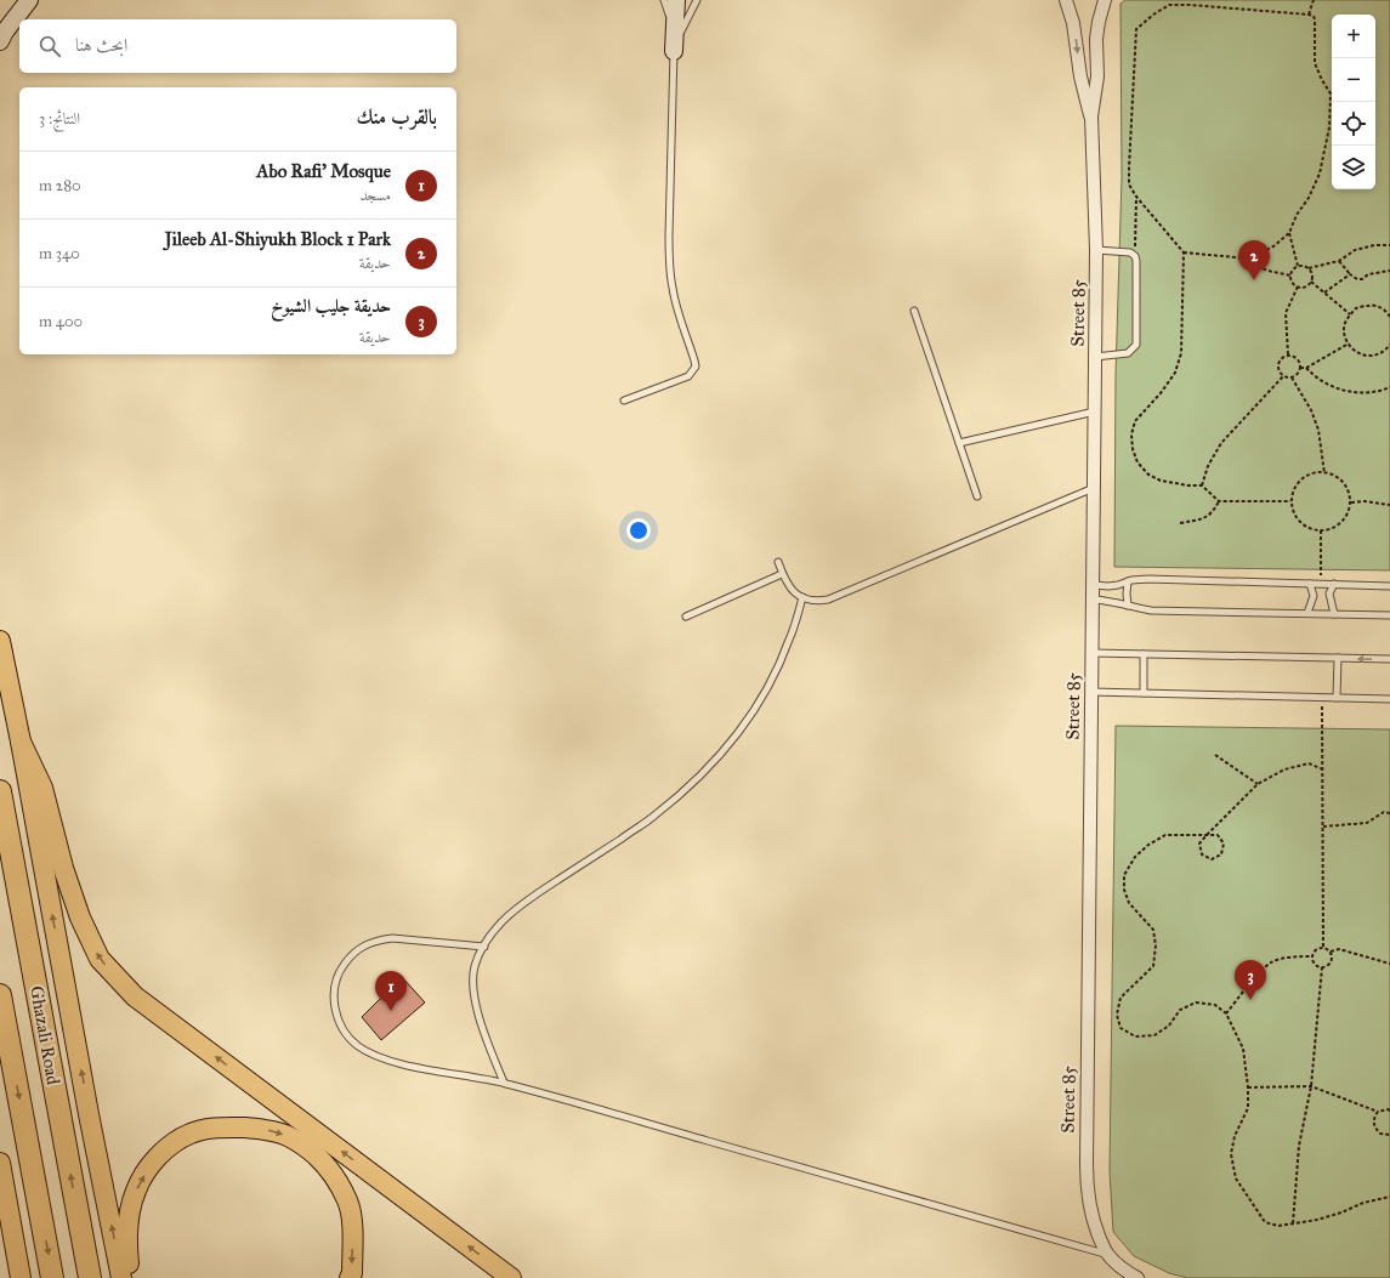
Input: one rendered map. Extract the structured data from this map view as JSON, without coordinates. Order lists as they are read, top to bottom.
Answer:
{
  "streets": {
    "highway": ["Ghazali Road"],
    "street": ["Street 85"]
  },
  "page": {
    "map_buttons": ["+", "−"],
    "search": "ابحث هنا",
    "heading": ["بالقرب منك", "النتائج: 3"],
    "list": [
      {
        "mark": "1",
        "name": "Abo Rafi' Mosque",
        "note": "مسجد",
        "value": "280 m"
      },
      {
        "mark": "2",
        "name": "Jileeb Al-Shiyukh Block 1 Park",
        "note": "حديقة",
        "value": "340 m"
      },
      {
        "mark": "3",
        "name": "حديقة جليب الشيوخ",
        "note": "حديقة",
        "value": "400 m"
      }
    ],
    "pins": ["2", "3", "1"]
  }
}
